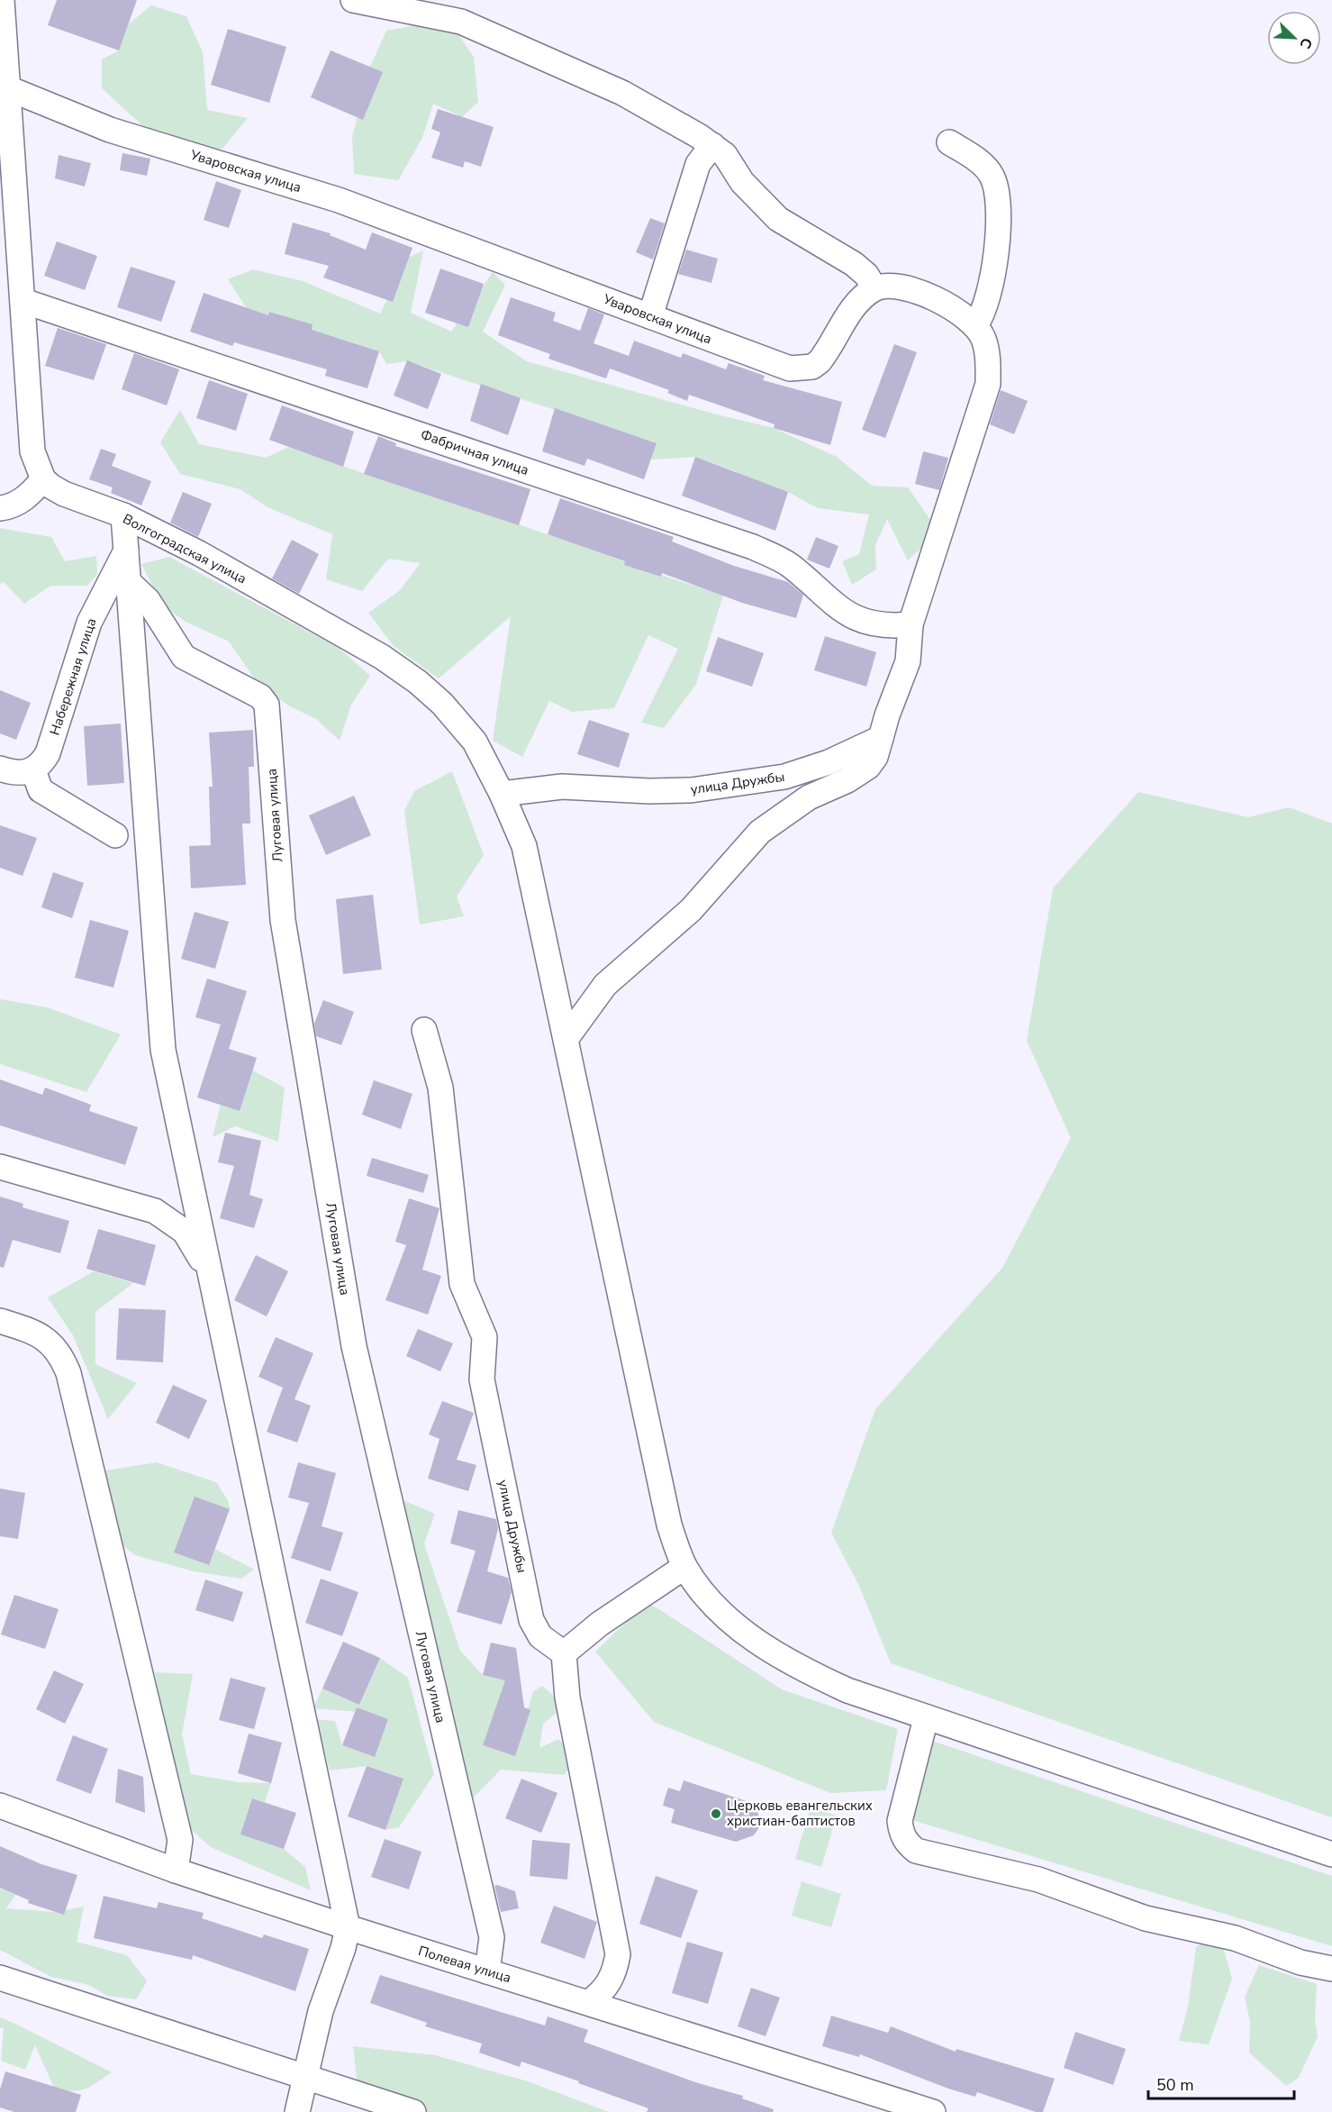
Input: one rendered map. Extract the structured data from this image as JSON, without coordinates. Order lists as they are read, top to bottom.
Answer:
{
  "streets": {
    "street": [
      "Уваровская улица",
      "Фабричная улица",
      "Волгоградская улица",
      "Набережная улица",
      "улица Дружбы",
      "Луговая улица",
      "Полевая улица"
    ]
  },
  "crossings": [
    ["Волгоградская улица", "улица Дружбы"],
    ["Луговая улица", "Полевая улица"]
  ],
  "places": ["Церковь евангельских христиан-баптистов"],
  "scale_bar": "50 m",
  "north": "bottom right"
}
